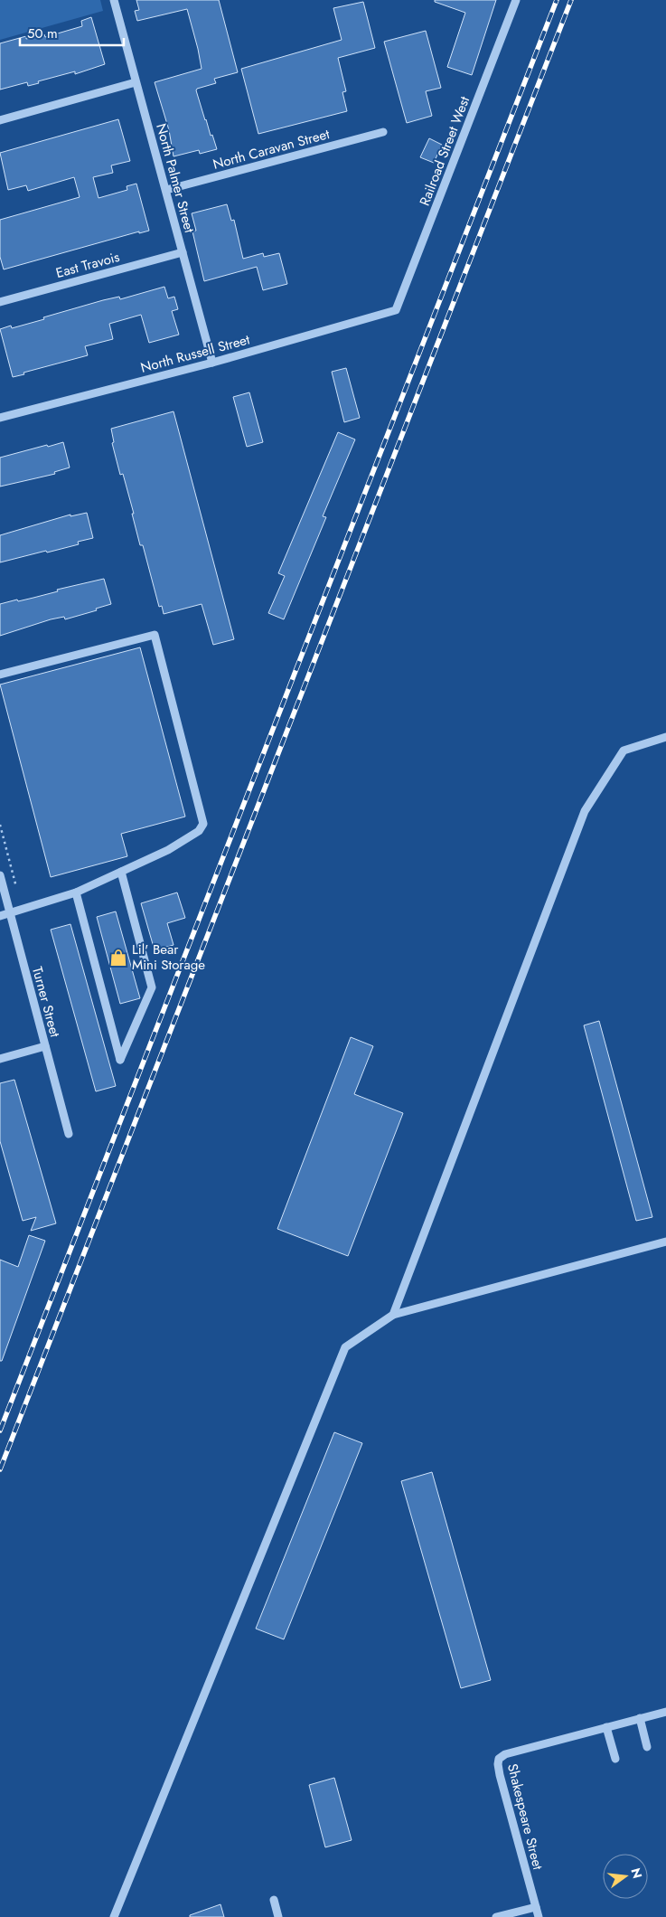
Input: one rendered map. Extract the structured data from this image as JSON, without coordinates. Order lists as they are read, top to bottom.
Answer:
{
  "streets": {
    "street": [
      "North Caravan Street",
      "Railroad Street West",
      "North Palmer Street",
      "East Travois",
      "North Russell Street",
      "Turner Street",
      "Shakespeare Street"
    ]
  },
  "crossings": [
    ["North Caravan Street", "North Palmer Street"],
    ["Railroad Street West", "North Russell Street"],
    ["North Palmer Street", "East Travois"],
    ["North Palmer Street", "North Russell Street"]
  ],
  "places": {
    "shop": ["Lil' Bear Mini Storage"]
  },
  "scale_bar": "50 m",
  "north": "right"
}
